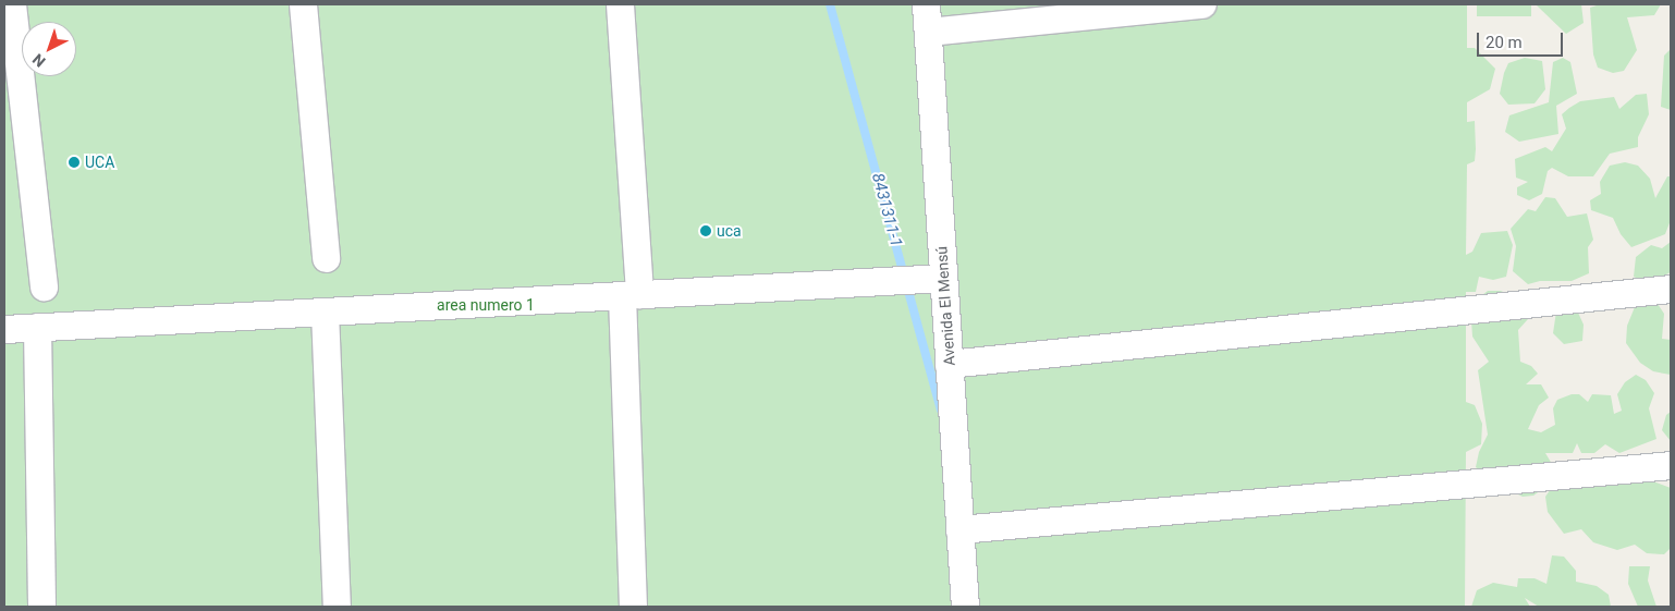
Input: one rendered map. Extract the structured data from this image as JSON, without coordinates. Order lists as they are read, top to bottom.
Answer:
{
  "streets": {
    "street": ["Avenida El Mensú"]
  },
  "water": ["8431311-1"],
  "parks": ["area numero 1"],
  "places": ["UCA", "uca"],
  "scale_bar": "20 m",
  "north": "bottom left"
}
